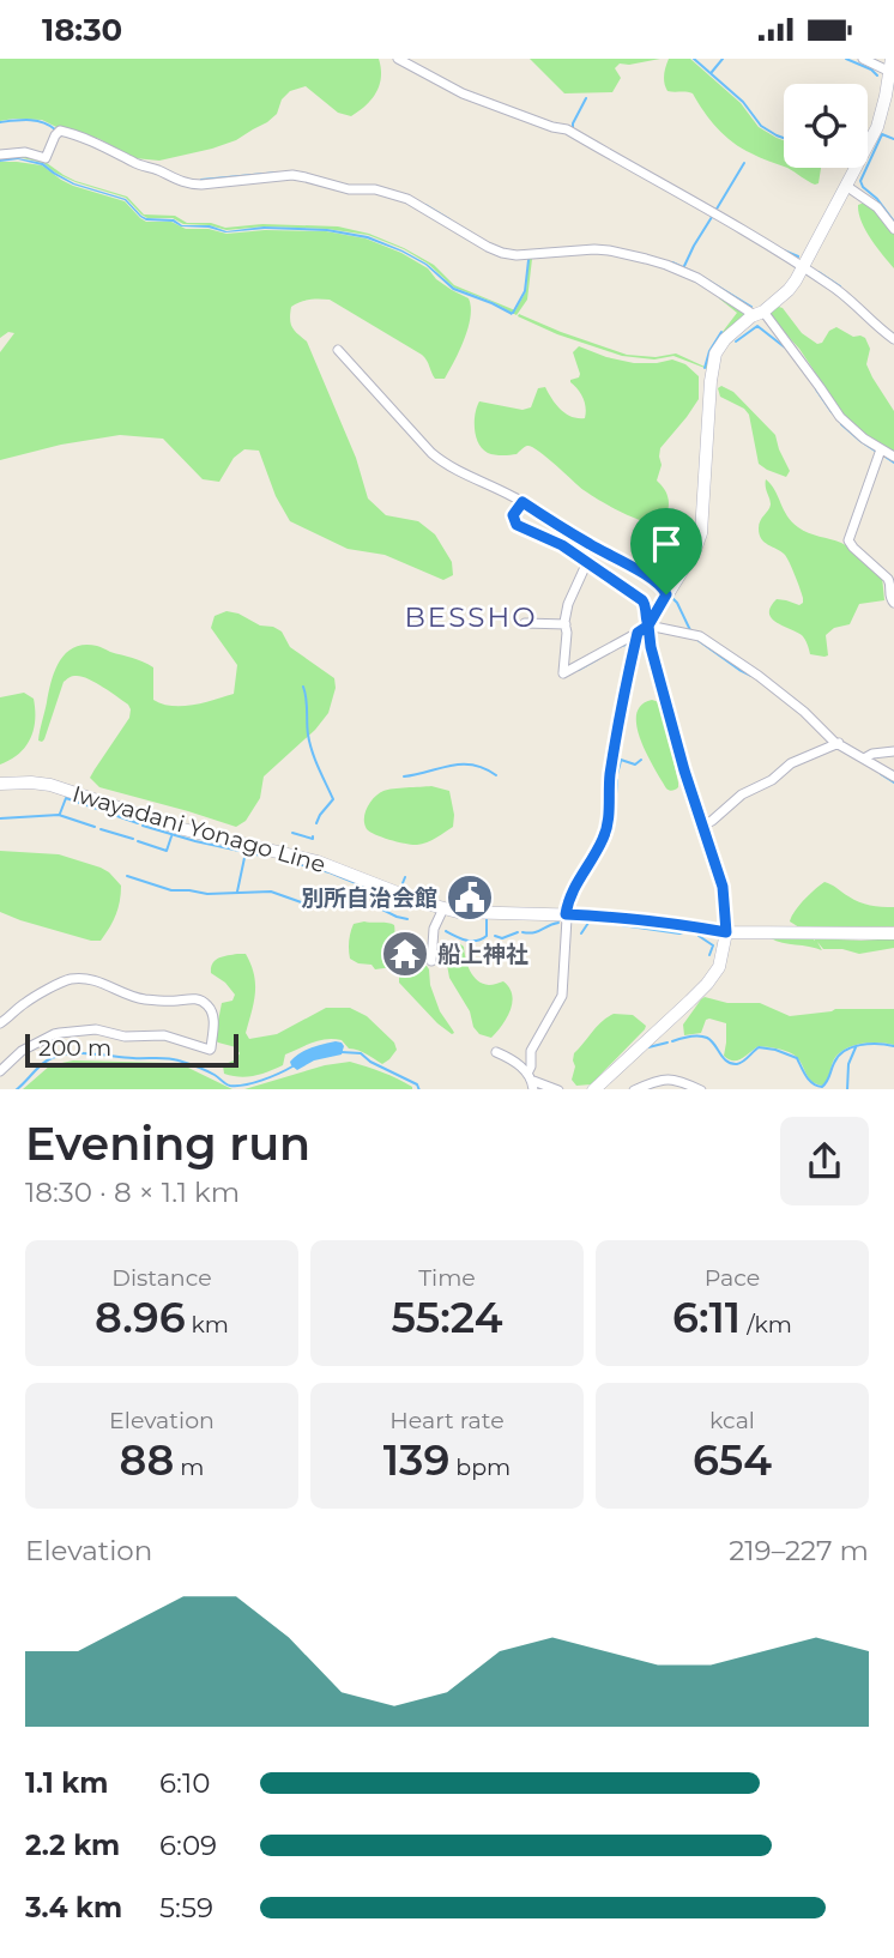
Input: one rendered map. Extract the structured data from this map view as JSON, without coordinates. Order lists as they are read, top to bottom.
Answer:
{
  "streets": {
    "street": ["Iwayadani Yonago Line"]
  },
  "districts": ["BESSHO"],
  "places": {
    "public building": ["別所自治会館"],
    "temple": ["船上神社"]
  },
  "scale_bar": "200 m",
  "page": {
    "status": "18:30",
    "scale": "200 m",
    "heading": ["Evening run", "18:30 · 8 × 1.1 km"],
    "stats": [
      ["Distance", "8.96 km"],
      ["Time", "55:24"],
      ["Pace", "6:11 /km"],
      ["Elevation", "88 m"],
      ["Heart rate", "139 bpm"],
      ["kcal", "654"]
    ],
    "chart": ["Elevation", "219–227 m"],
    "list": [
      {
        "name": "1.1 km",
        "note": "6:10"
      },
      {
        "name": "2.2 km",
        "note": "6:09"
      },
      {
        "name": "3.4 km",
        "note": "5:59"
      }
    ]
  }
}
